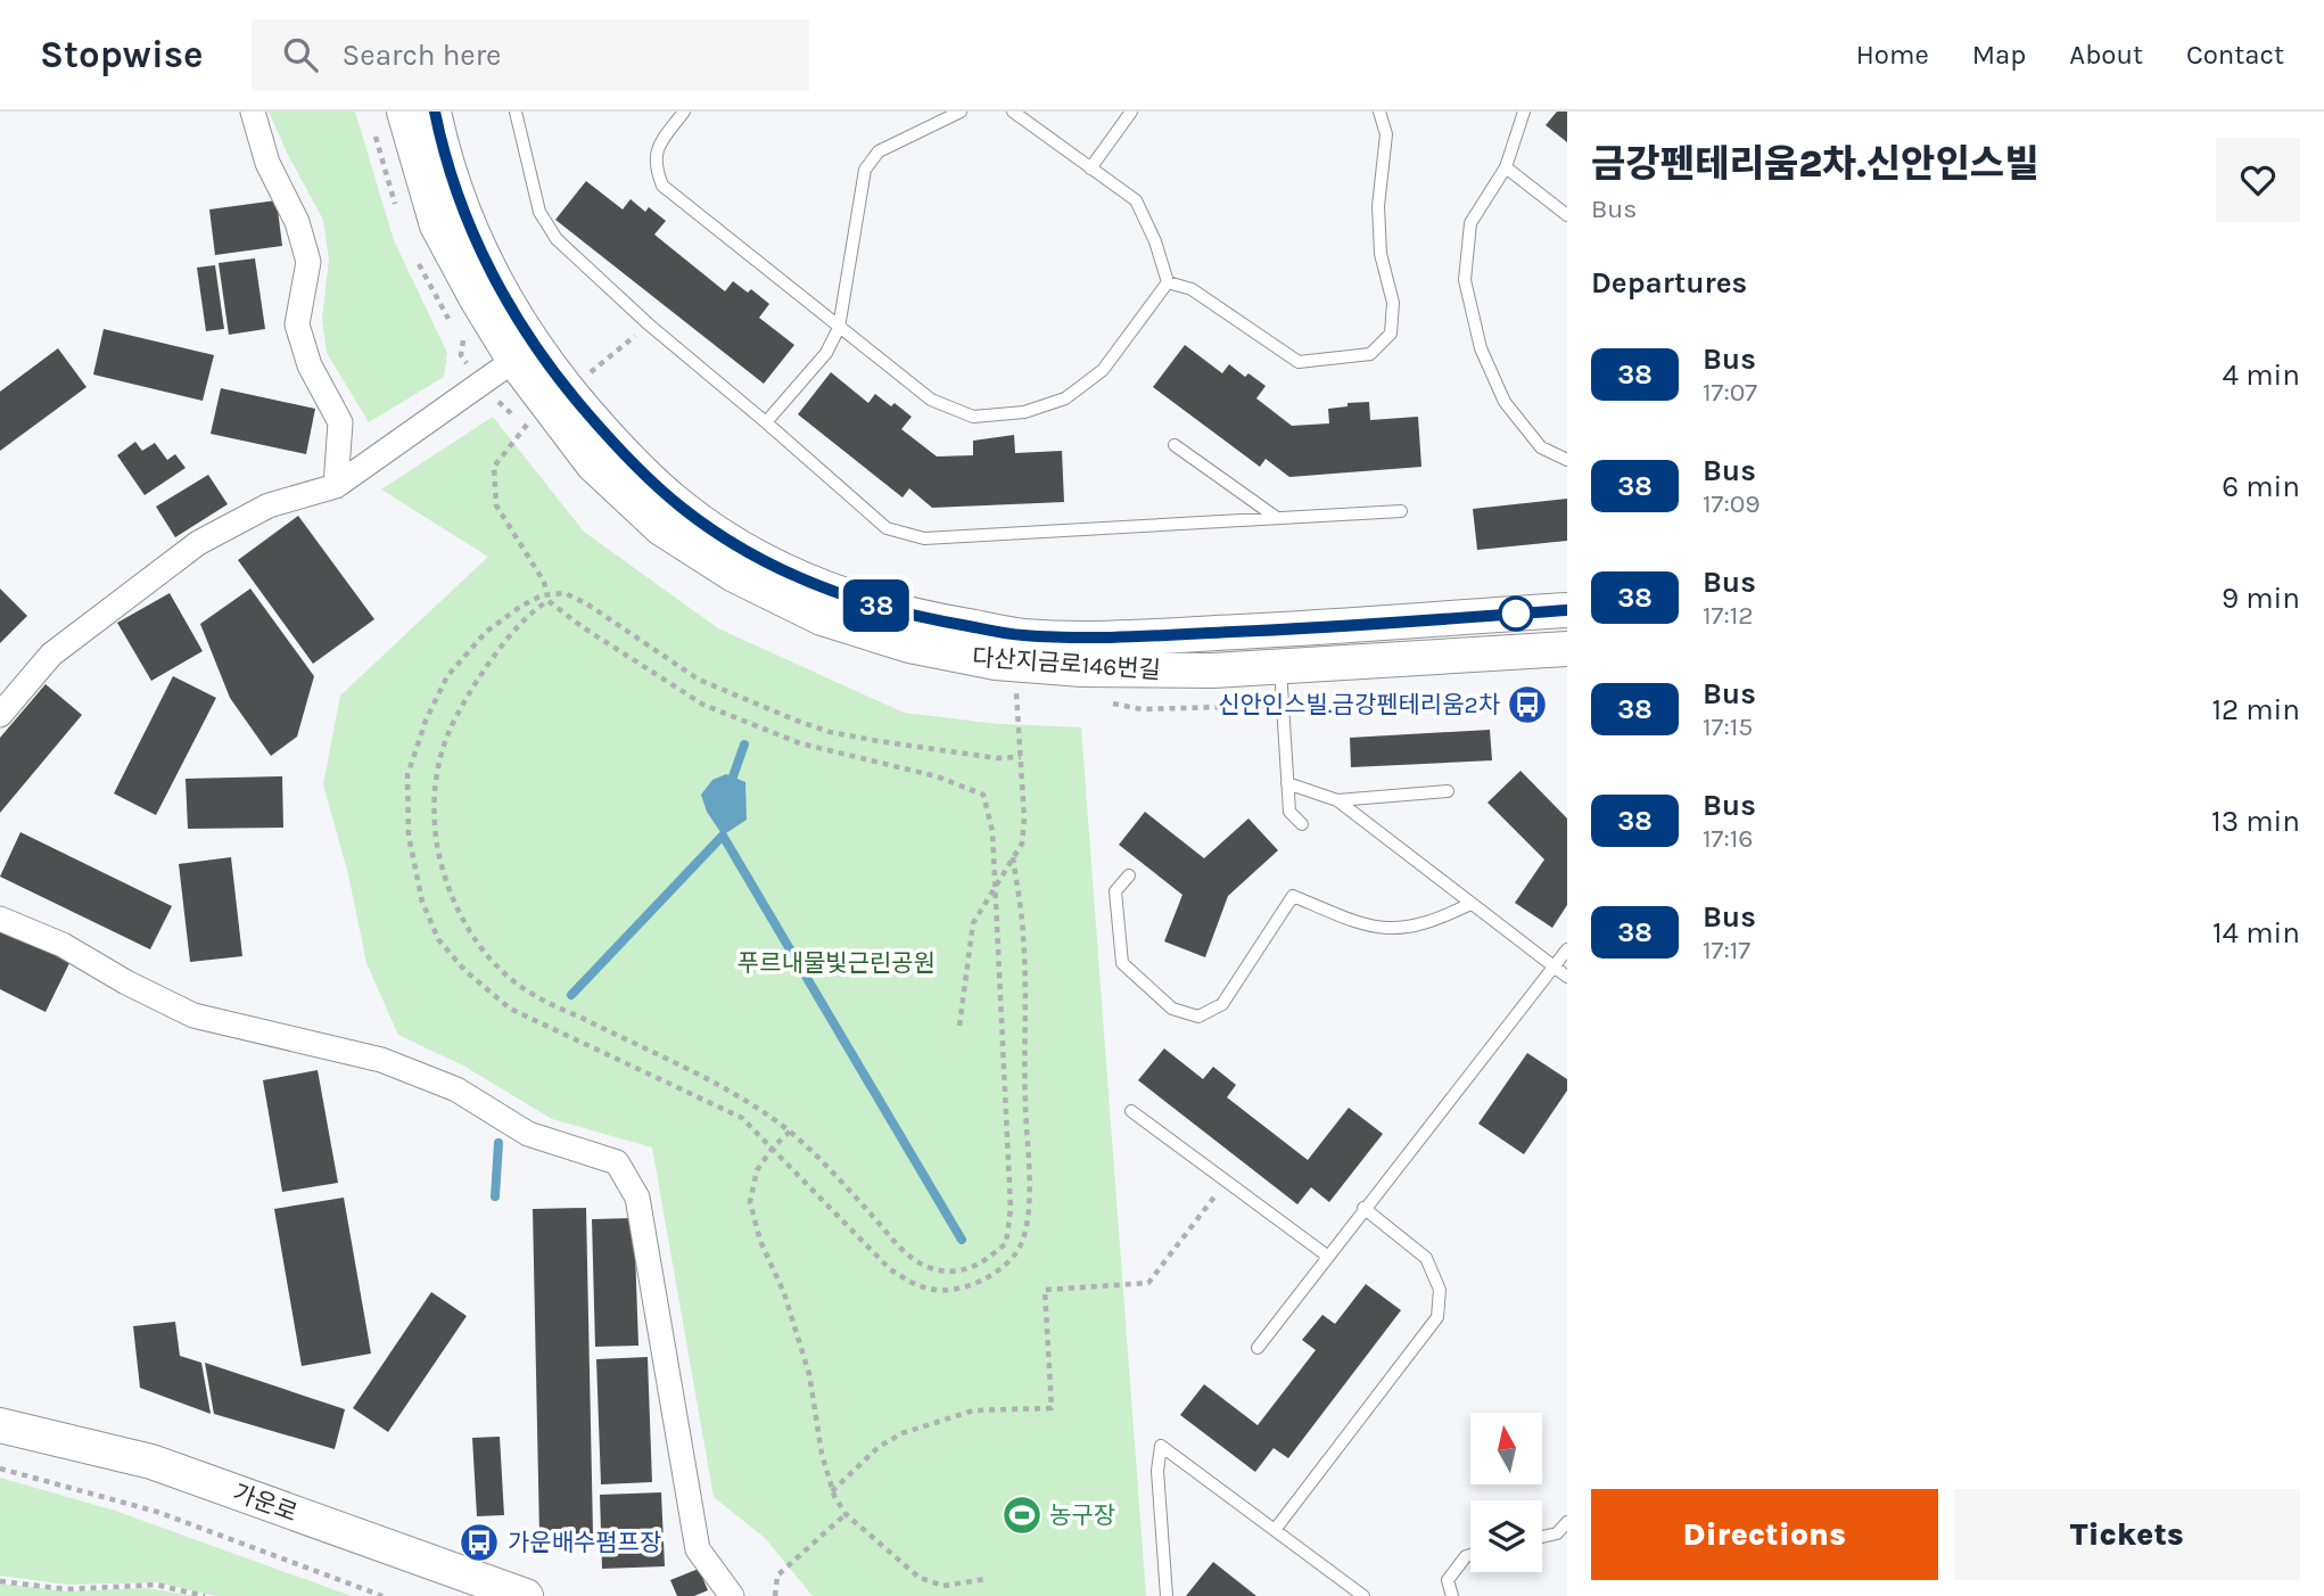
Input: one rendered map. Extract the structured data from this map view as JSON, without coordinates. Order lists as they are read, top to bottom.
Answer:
{
  "streets": {
    "street": ["다산지금로146번길", "가운로"]
  },
  "parks": ["푸르내물빛근린공원"],
  "places": {
    "bus stop": ["신안인스빌.금강펜테리움2차", "가운배수펌프장"],
    "sports": ["농구장"]
  },
  "lines": ["bus line 38"],
  "north": "top",
  "page": {
    "header": "Stopwise",
    "search": "Search here",
    "nav": [
      "Home",
      "Map",
      "About",
      "Contact"
    ],
    "on_map": "38",
    "heading": [
      ["금강펜테리움2차.신안인스빌", "Bus"],
      "Departures"
    ],
    "list": [
      {
        "mark": "38",
        "name": "Bus",
        "note": "17:07",
        "value": "4 min"
      },
      {
        "mark": "38",
        "name": "Bus",
        "note": "17:09",
        "value": "6 min"
      },
      {
        "mark": "38",
        "name": "Bus",
        "note": "17:12",
        "value": "9 min"
      },
      {
        "mark": "38",
        "name": "Bus",
        "note": "17:15",
        "value": "12 min"
      },
      {
        "mark": "38",
        "name": "Bus",
        "note": "17:16",
        "value": "13 min"
      },
      {
        "mark": "38",
        "name": "Bus",
        "note": "17:17",
        "value": "14 min"
      }
    ],
    "buttons": ["Directions", "Tickets"]
  }
}
